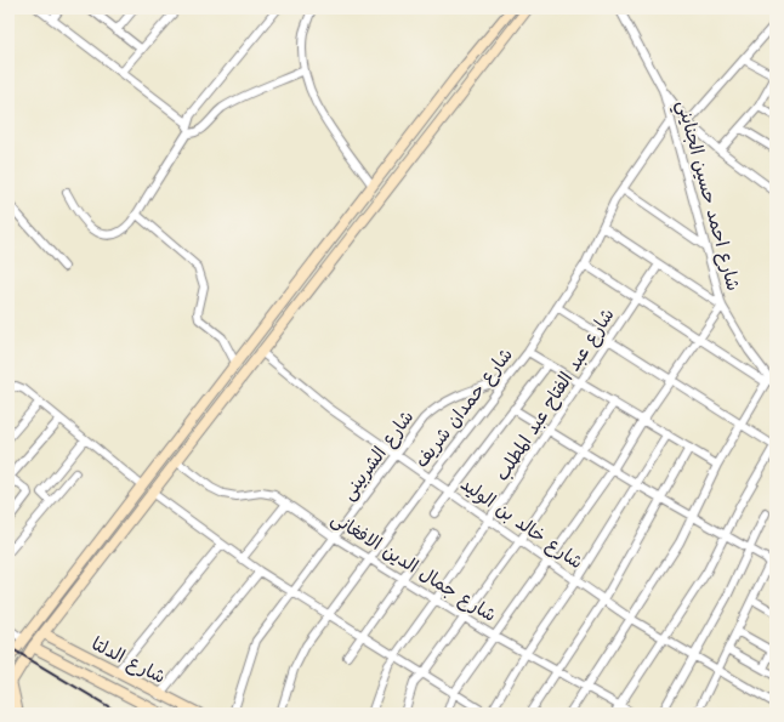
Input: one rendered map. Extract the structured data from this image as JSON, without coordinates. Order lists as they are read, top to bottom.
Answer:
{
  "streets": {
    "main road": ["شارع الدلتا"],
    "street": [
      "شارع احمد حسين الجنايني",
      "شارع عبد الفتاح عبد المطلب",
      "شارع حمدان شريف",
      "شارع الشربينى",
      "شارع خالد بن الوليد",
      "شارع جمال الدين الافغانى"
    ]
  },
  "crossings": [
    ["شارع احمد حسين الجنايني", "شارع حمدان شريف"],
    ["شارع عبد الفتاح عبد المطلب", "شارع خالد بن الوليد"],
    ["شارع عبد الفتاح عبد المطلب", "شارع جمال الدين الافغانى"],
    ["شارع حمدان شريف", "شارع الشربينى"],
    ["شارع حمدان شريف", "شارع خالد بن الوليد"],
    ["شارع حمدان شريف", "شارع جمال الدين الافغانى"],
    ["شارع الشربينى", "شارع خالد بن الوليد"],
    ["شارع الشربينى", "شارع جمال الدين الافغانى"]
  ]
}
